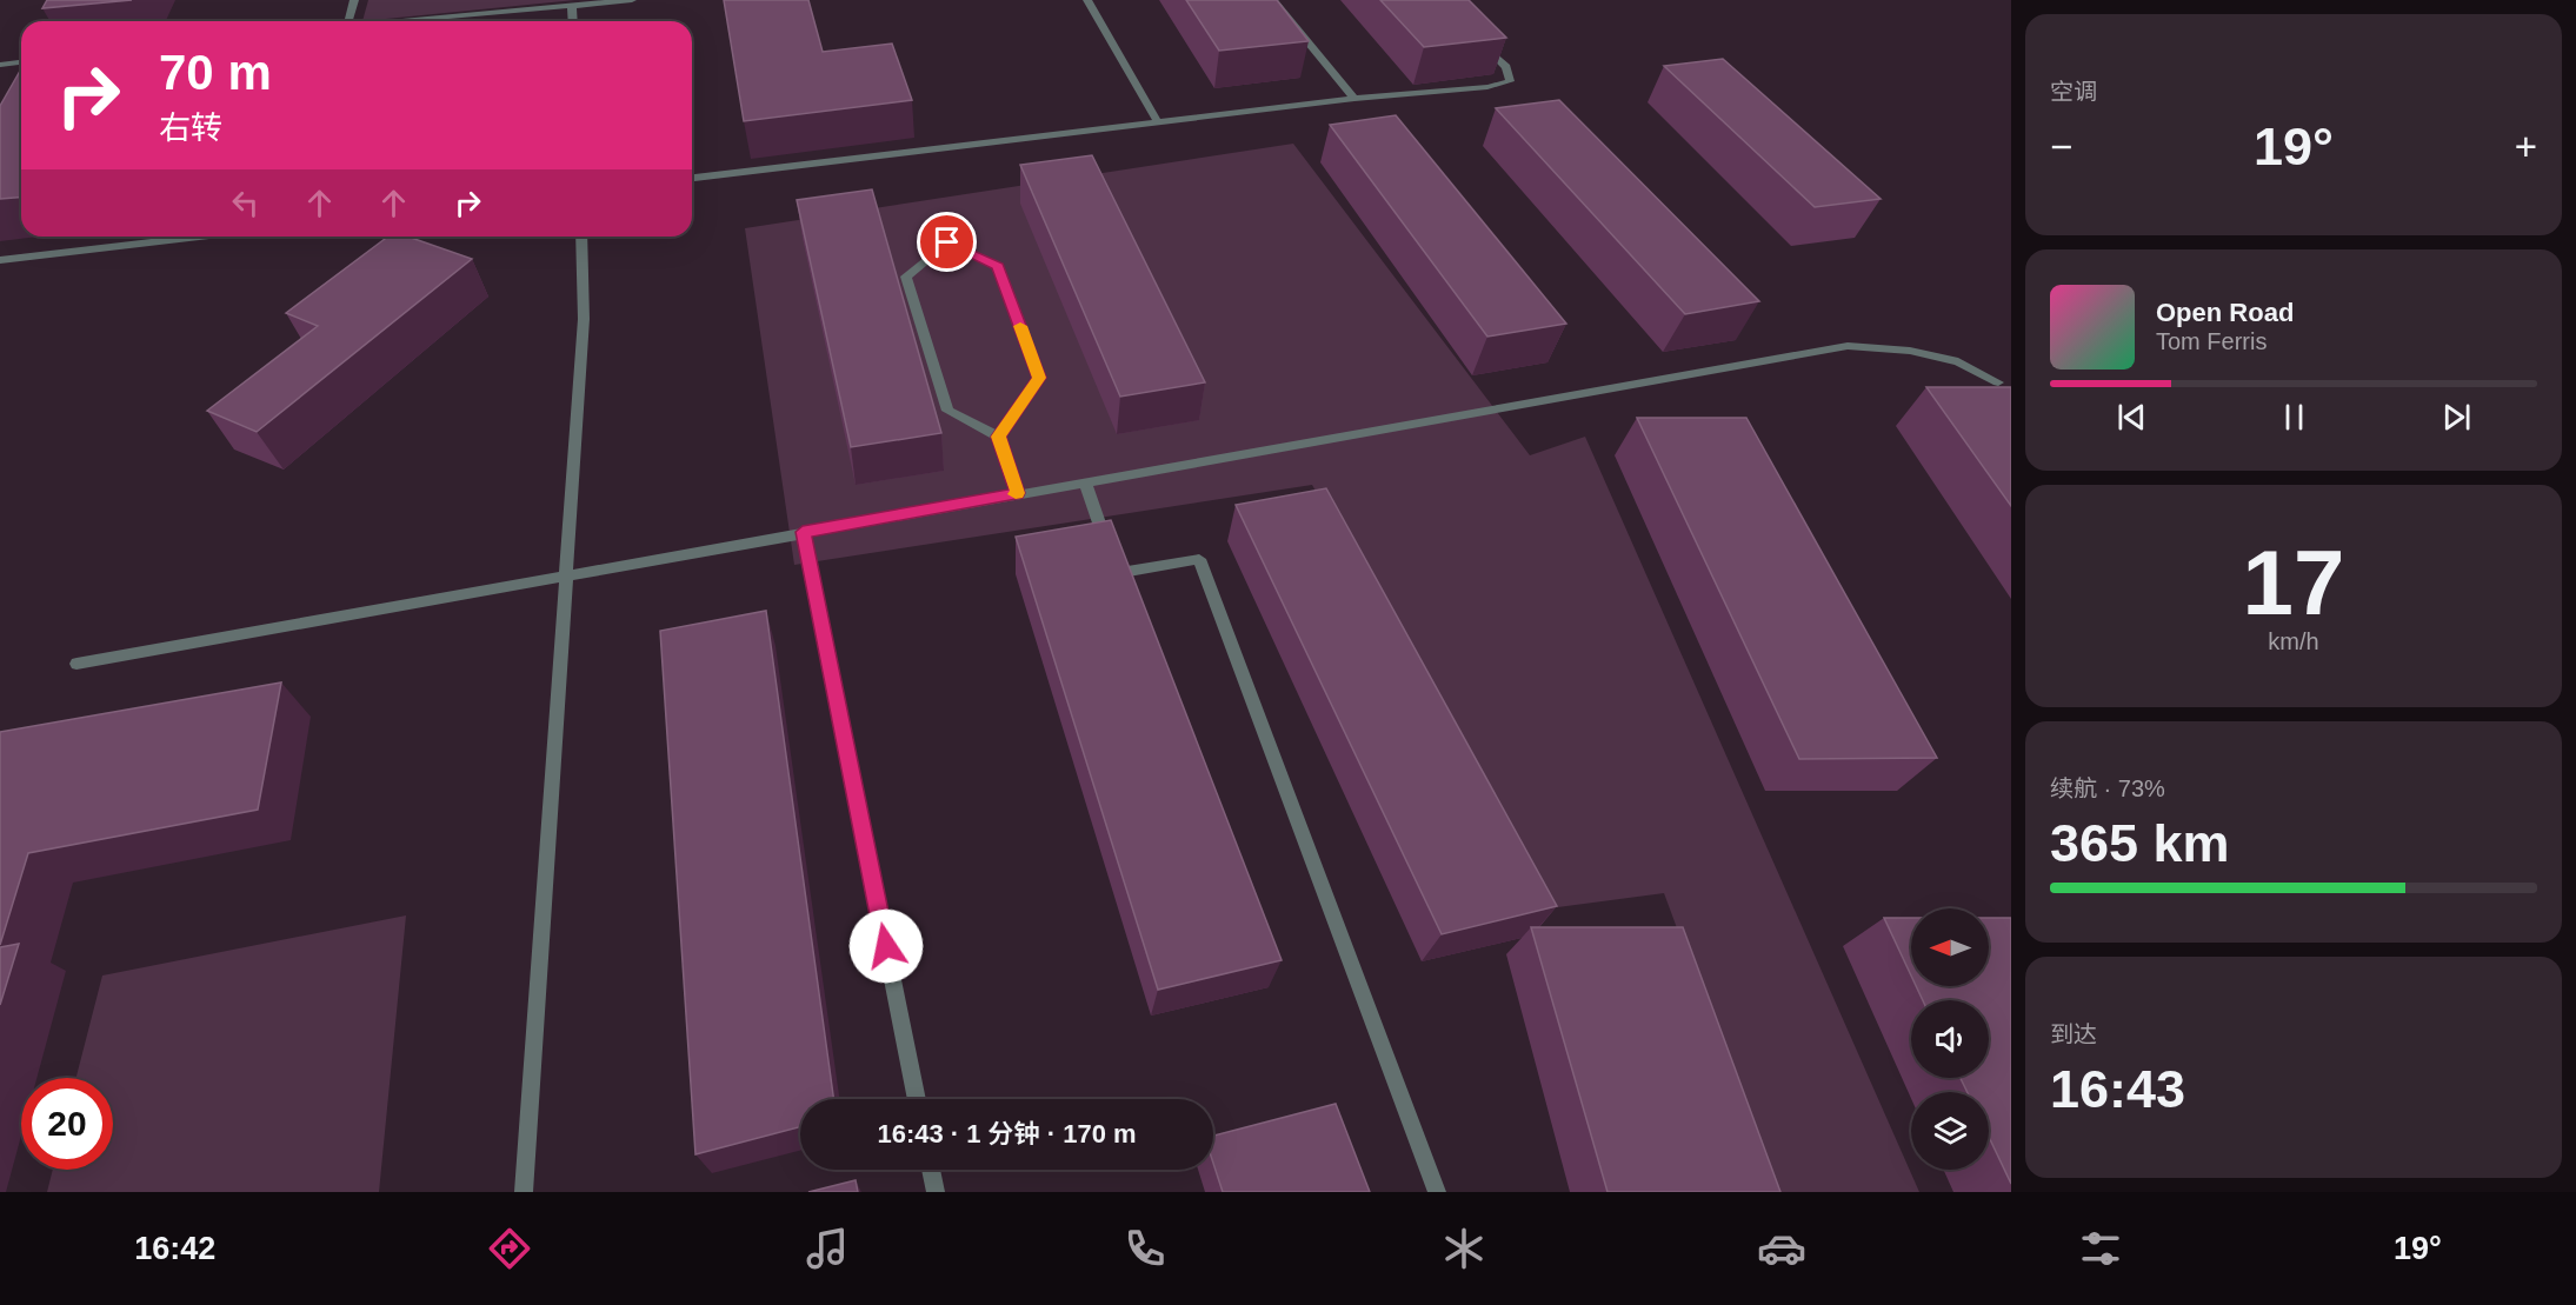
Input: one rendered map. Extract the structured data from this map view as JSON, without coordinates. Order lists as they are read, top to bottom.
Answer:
{
  "north": "left",
  "page": {
    "tile": [
      "空调",
      ["17", "km/h"],
      ["续航 · 73%", "365 km"],
      ["到达", "16:43"]
    ],
    "turn": ["70 m", "右转"],
    "heat": ["−", "19°", "+"],
    "song": ["Open Road", "Tom Ferris"],
    "limit": "20",
    "trip": "16:43 · 1 分钟 · 170 m",
    "tabs": ["16:42", "19°"]
  }
}
